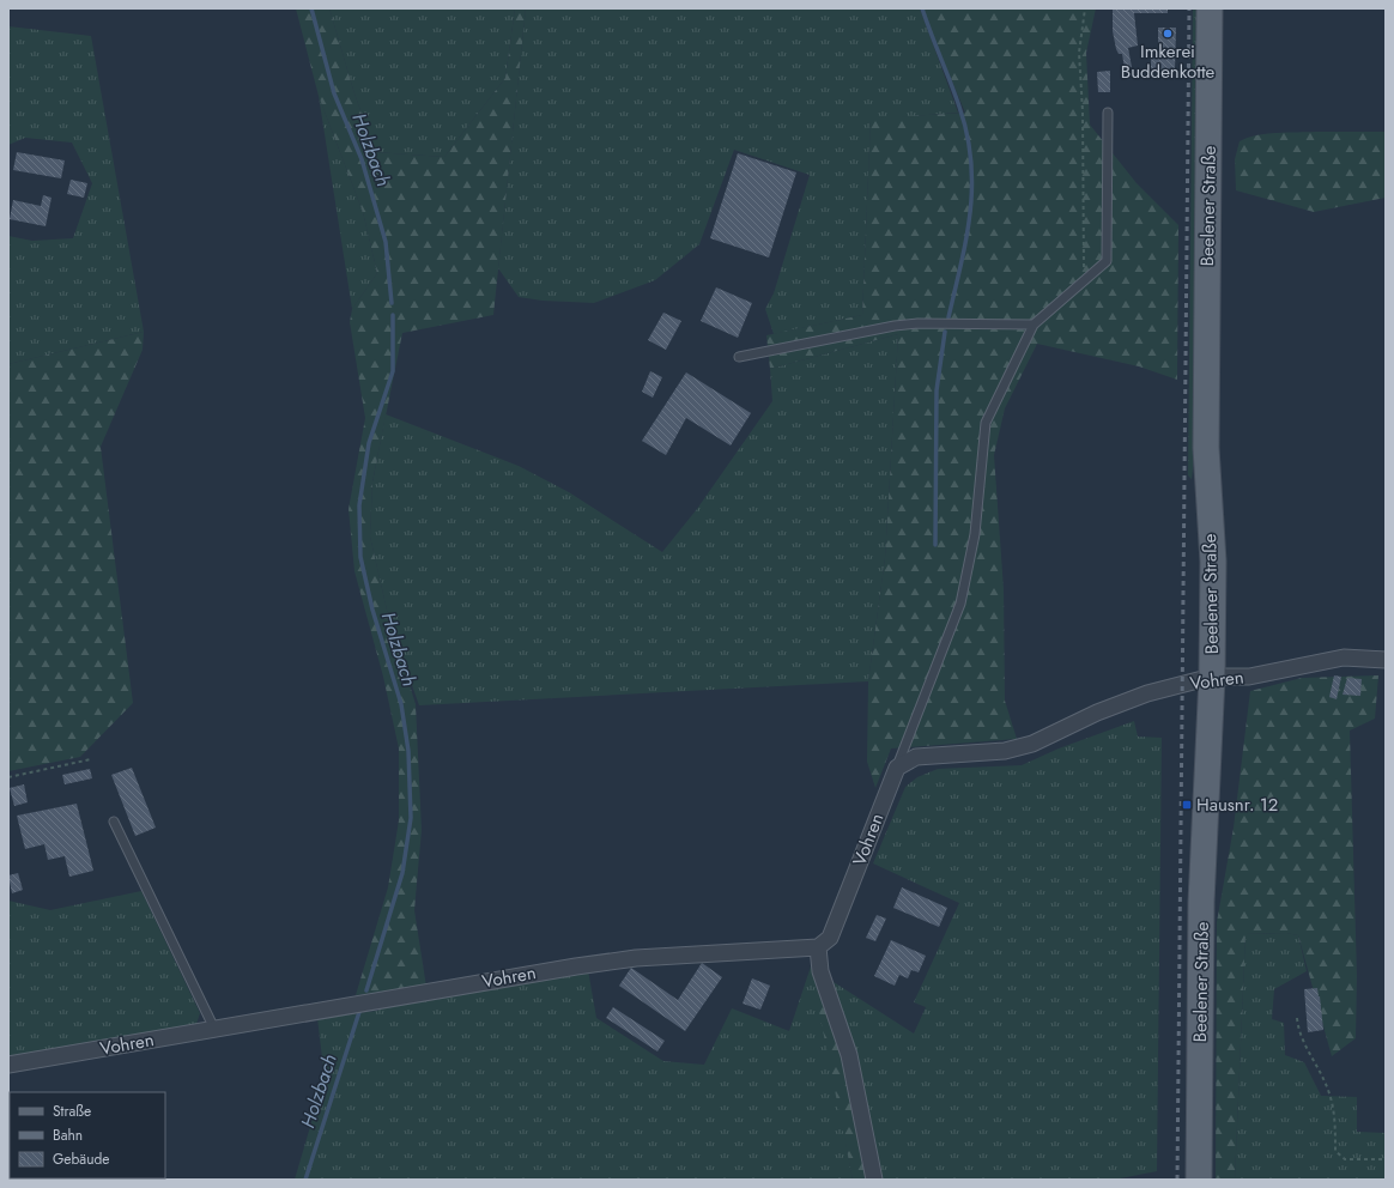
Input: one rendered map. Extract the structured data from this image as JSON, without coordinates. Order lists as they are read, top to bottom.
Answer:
{
  "streets": {
    "main road": ["Beelener Straße"],
    "street": ["Vohren"]
  },
  "crossings": [
    ["Beelener Straße", "Vohren"]
  ],
  "water": ["Holzbach"],
  "places": {
    "other": ["Imkerei Buddenkotte"],
    "transit": ["Hausnr. 12"]
  },
  "legend": ["Straße", "Bahn", "Gebäude"]
}
